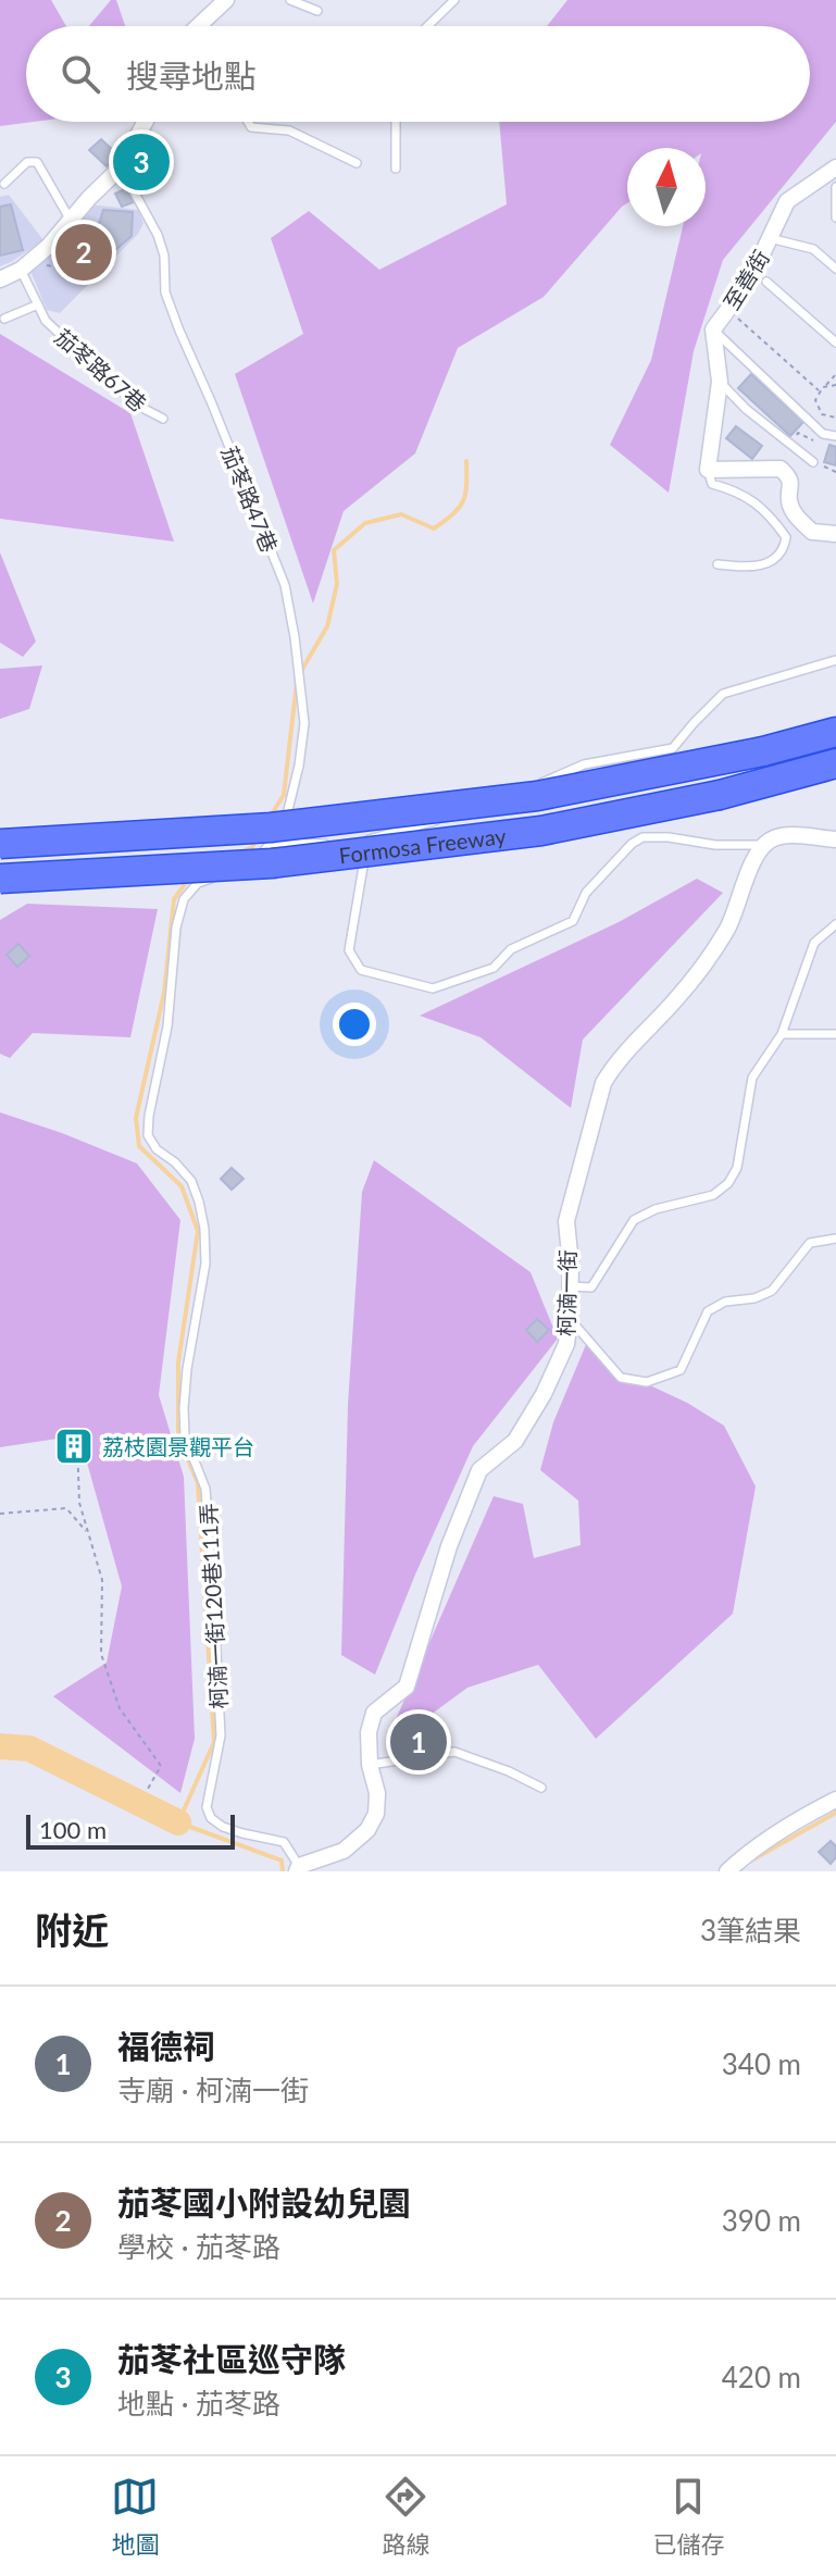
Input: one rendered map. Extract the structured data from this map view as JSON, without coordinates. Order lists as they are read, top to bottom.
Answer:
{
  "streets": {
    "highway": ["Formosa Freeway"],
    "street": ["至善街", "柯湳一街"],
    "lane": ["茄苳路67巷", "茄苳路47巷", "柯湳一街120巷111弄"]
  },
  "crossings": [
    ["茄苳路47巷", "柯湳一街120巷111弄"],
    ["柯湳一街", "柯湳一街120巷111弄"]
  ],
  "places": {
    "building": ["荔枝園景觀平台"]
  },
  "scale_bar": "100 m",
  "north": "top",
  "page": {
    "search": "搜尋地點",
    "pins": ["3", "2", "1"],
    "scale": "100 m",
    "heading": ["附近", "3筆結果"],
    "list": [
      {
        "mark": "1",
        "name": "福德祠",
        "note": "寺廟 · 柯湳一街",
        "value": "340 m"
      },
      {
        "mark": "2",
        "name": "茄苳國小附設幼兒園",
        "note": "學校 · 茄苳路",
        "value": "390 m"
      },
      {
        "mark": "3",
        "name": "茄苳社區巡守隊",
        "note": "地點 · 茄苳路",
        "value": "420 m"
      }
    ],
    "nav": ["地圖", "路線", "已儲存"]
  }
}
